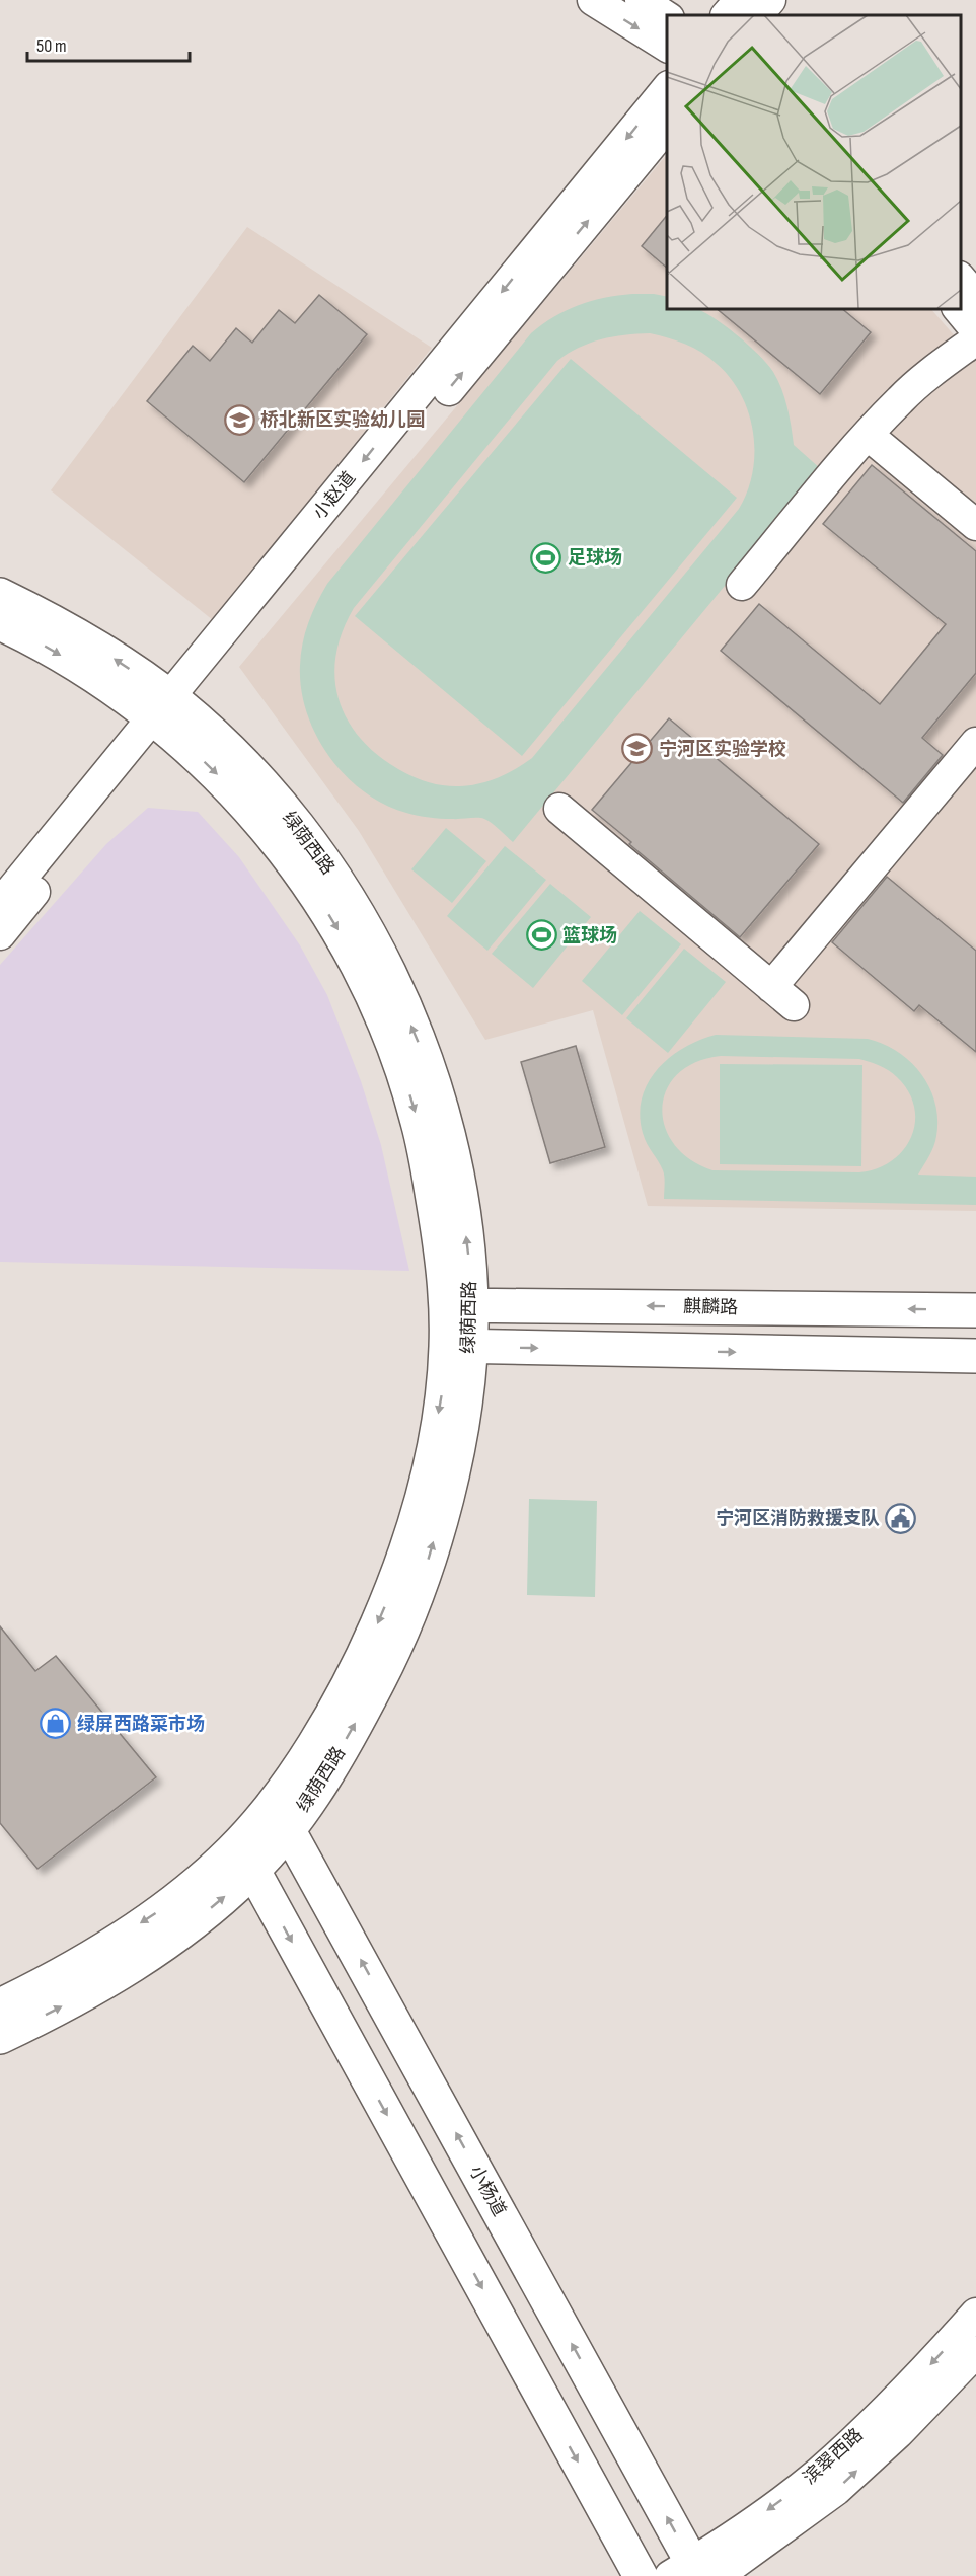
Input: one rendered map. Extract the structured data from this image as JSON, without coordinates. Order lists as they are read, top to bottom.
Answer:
{
  "streets": {
    "main road": ["绿荫西路", "麒麟路", "小杨道"],
    "street": ["小赵道", "滨翠西路"]
  },
  "crossings": [
    ["小赵道", "绿荫西路"],
    ["绿荫西路", "麒麟路"],
    ["绿荫西路", "小杨道"],
    ["小杨道", "滨翠西路"]
  ],
  "places": {
    "school or university": ["桥北新区实验幼儿园", "宁河区实验学校"],
    "sports": ["足球场", "篮球场"],
    "public building": ["宁河区消防救援支队"],
    "shop": ["绿屏西路菜市场"]
  },
  "scale_bar": "50 m"
}
